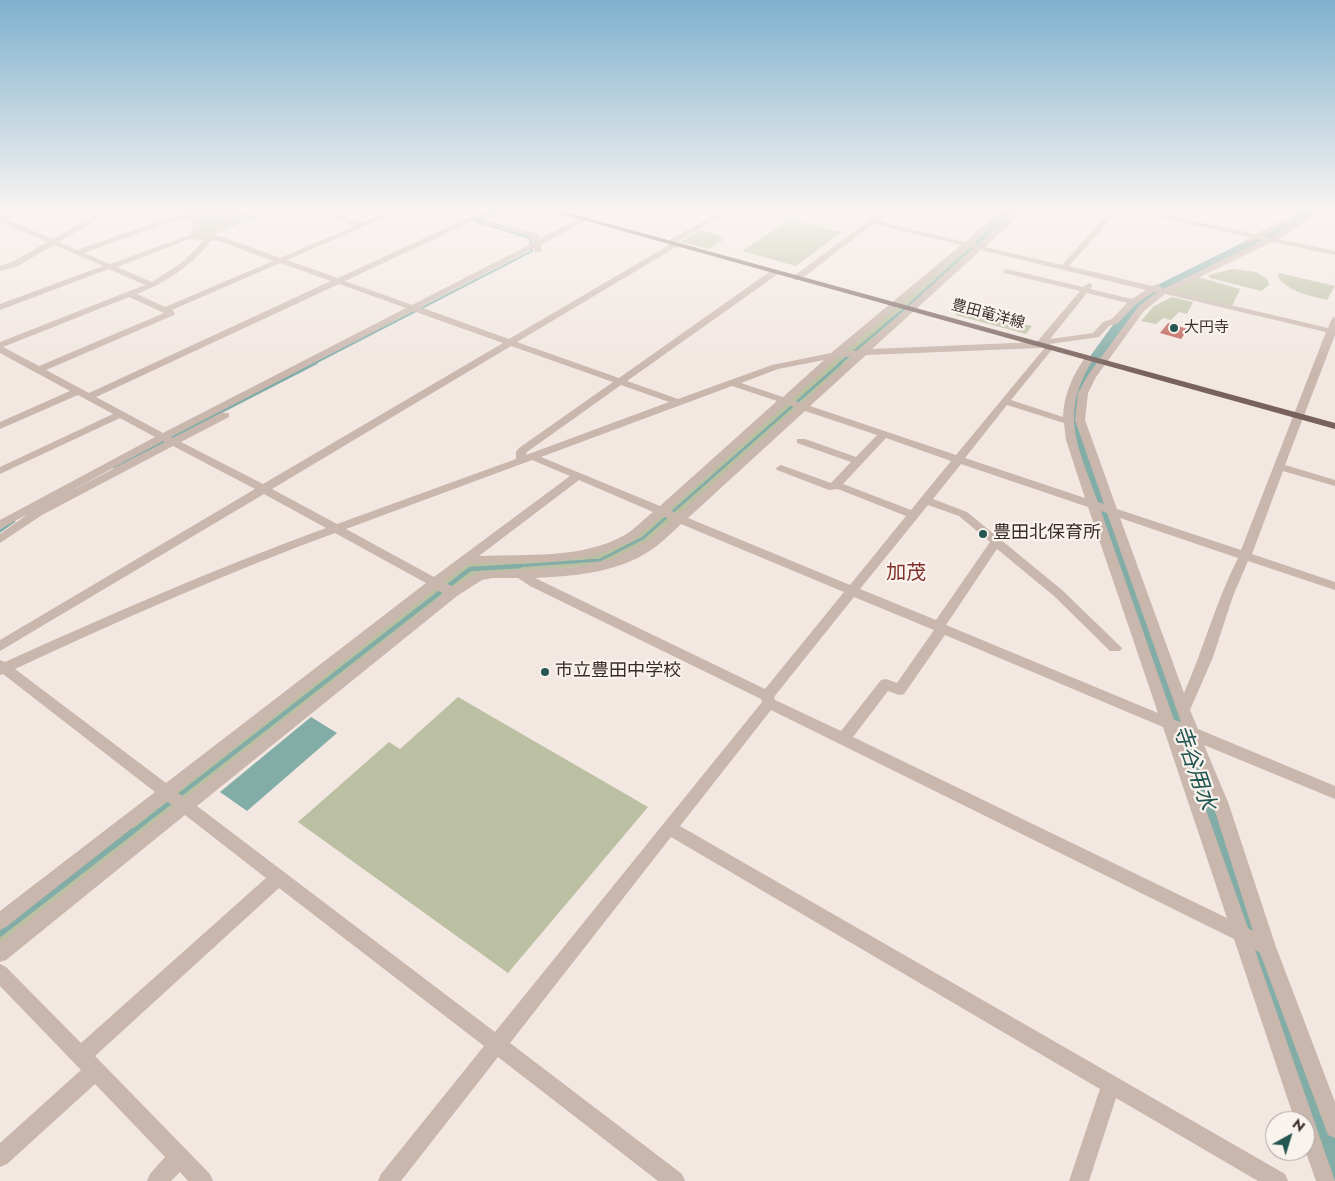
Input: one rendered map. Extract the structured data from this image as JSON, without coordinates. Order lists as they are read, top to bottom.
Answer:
{
  "streets": {
    "main road": ["豊田竜洋線"]
  },
  "districts": ["加茂"],
  "water": ["寺谷用水"],
  "places": ["大円寺", "豊田北保育所", "市立豊田中学校"],
  "north": "top right"
}
